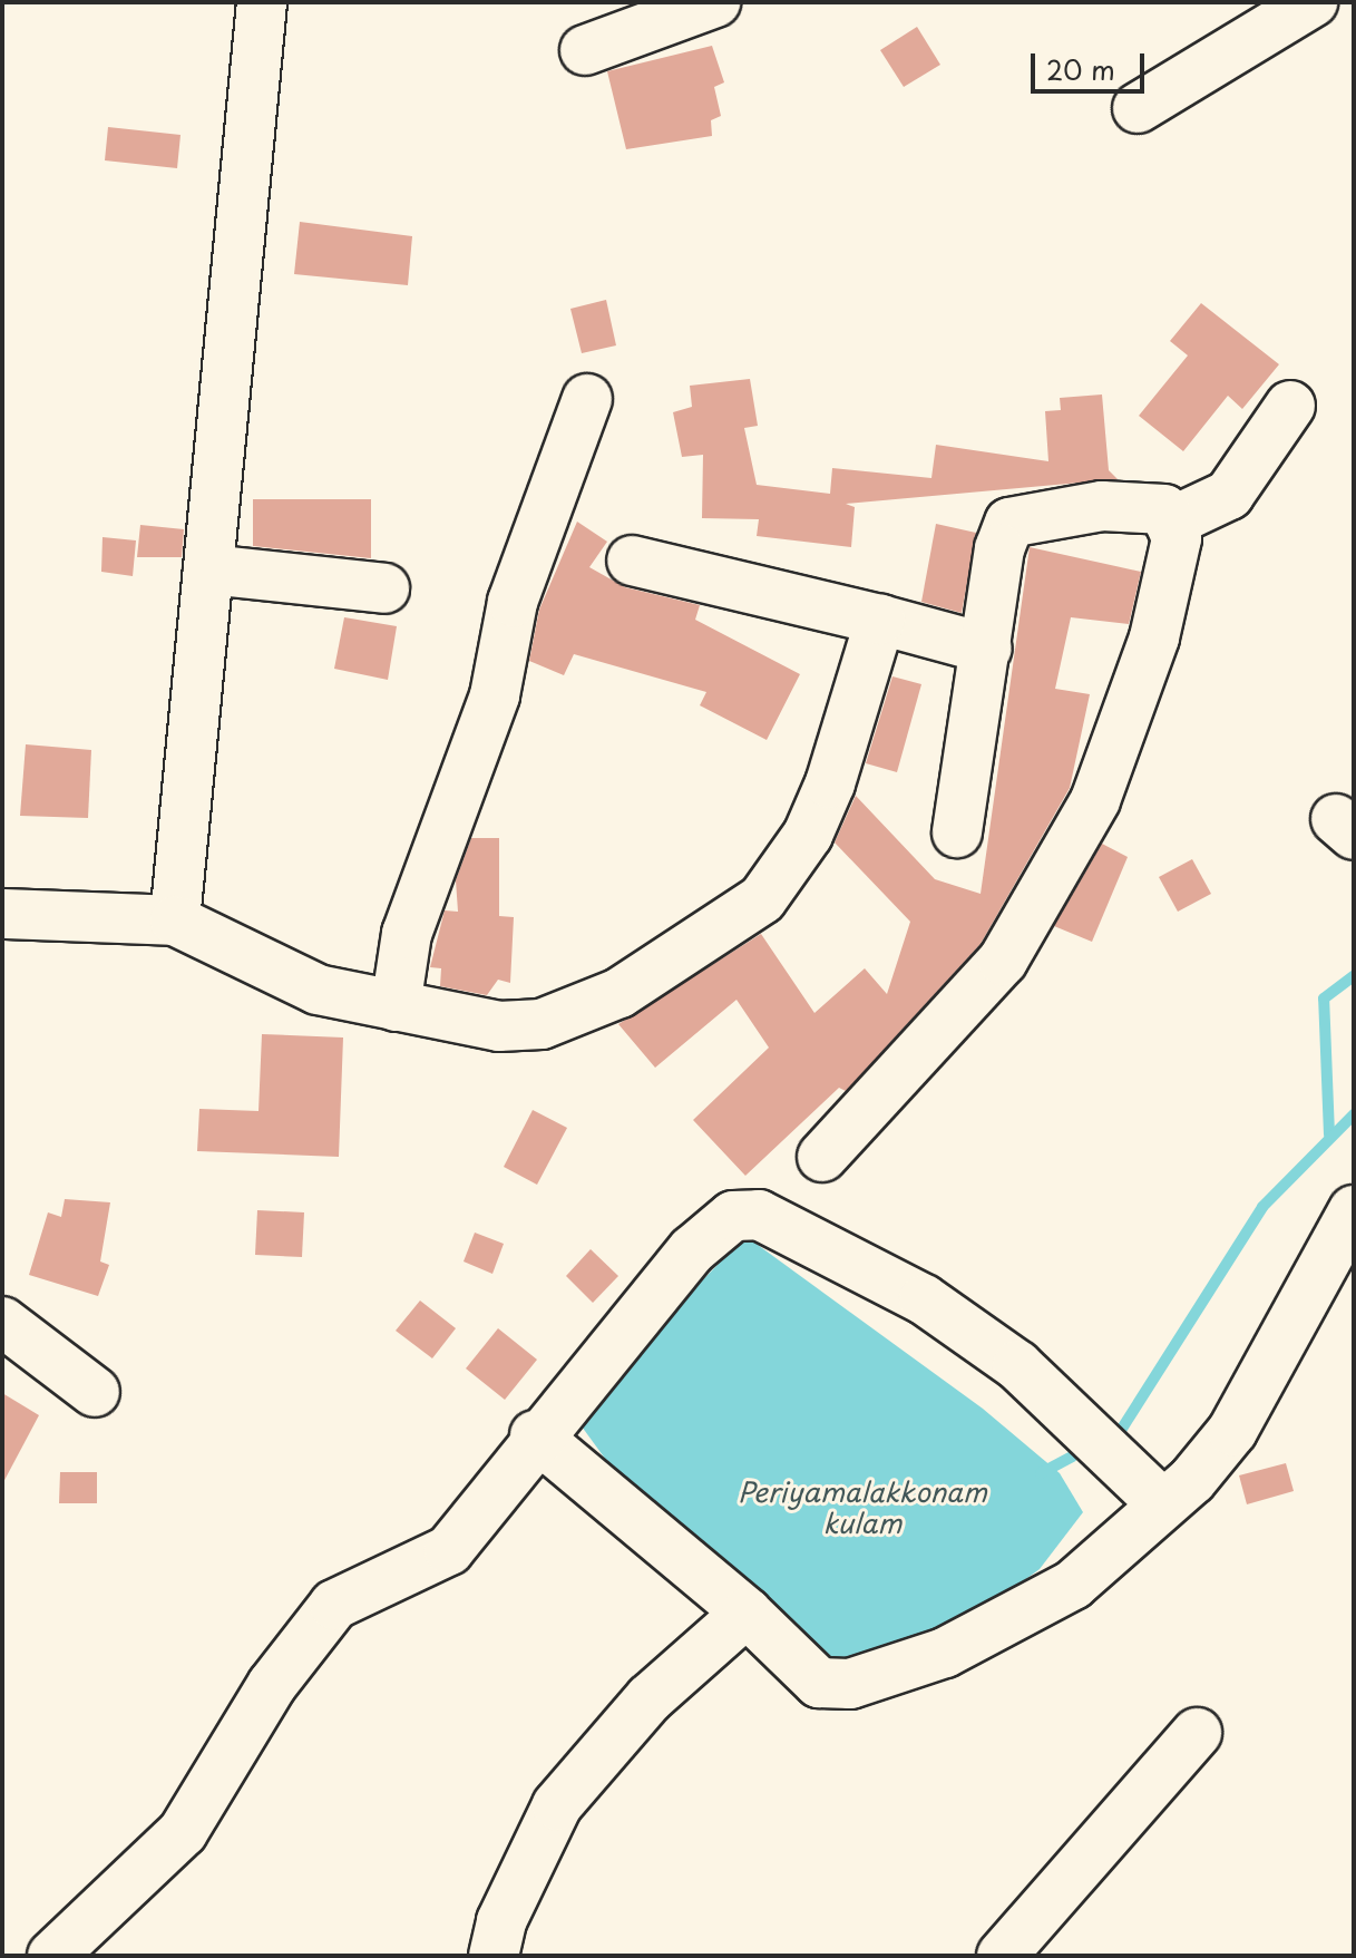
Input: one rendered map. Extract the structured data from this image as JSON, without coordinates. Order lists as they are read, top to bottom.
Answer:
{
  "water": ["Periyamalakkonam kulam"],
  "scale_bar": "20 m"
}
